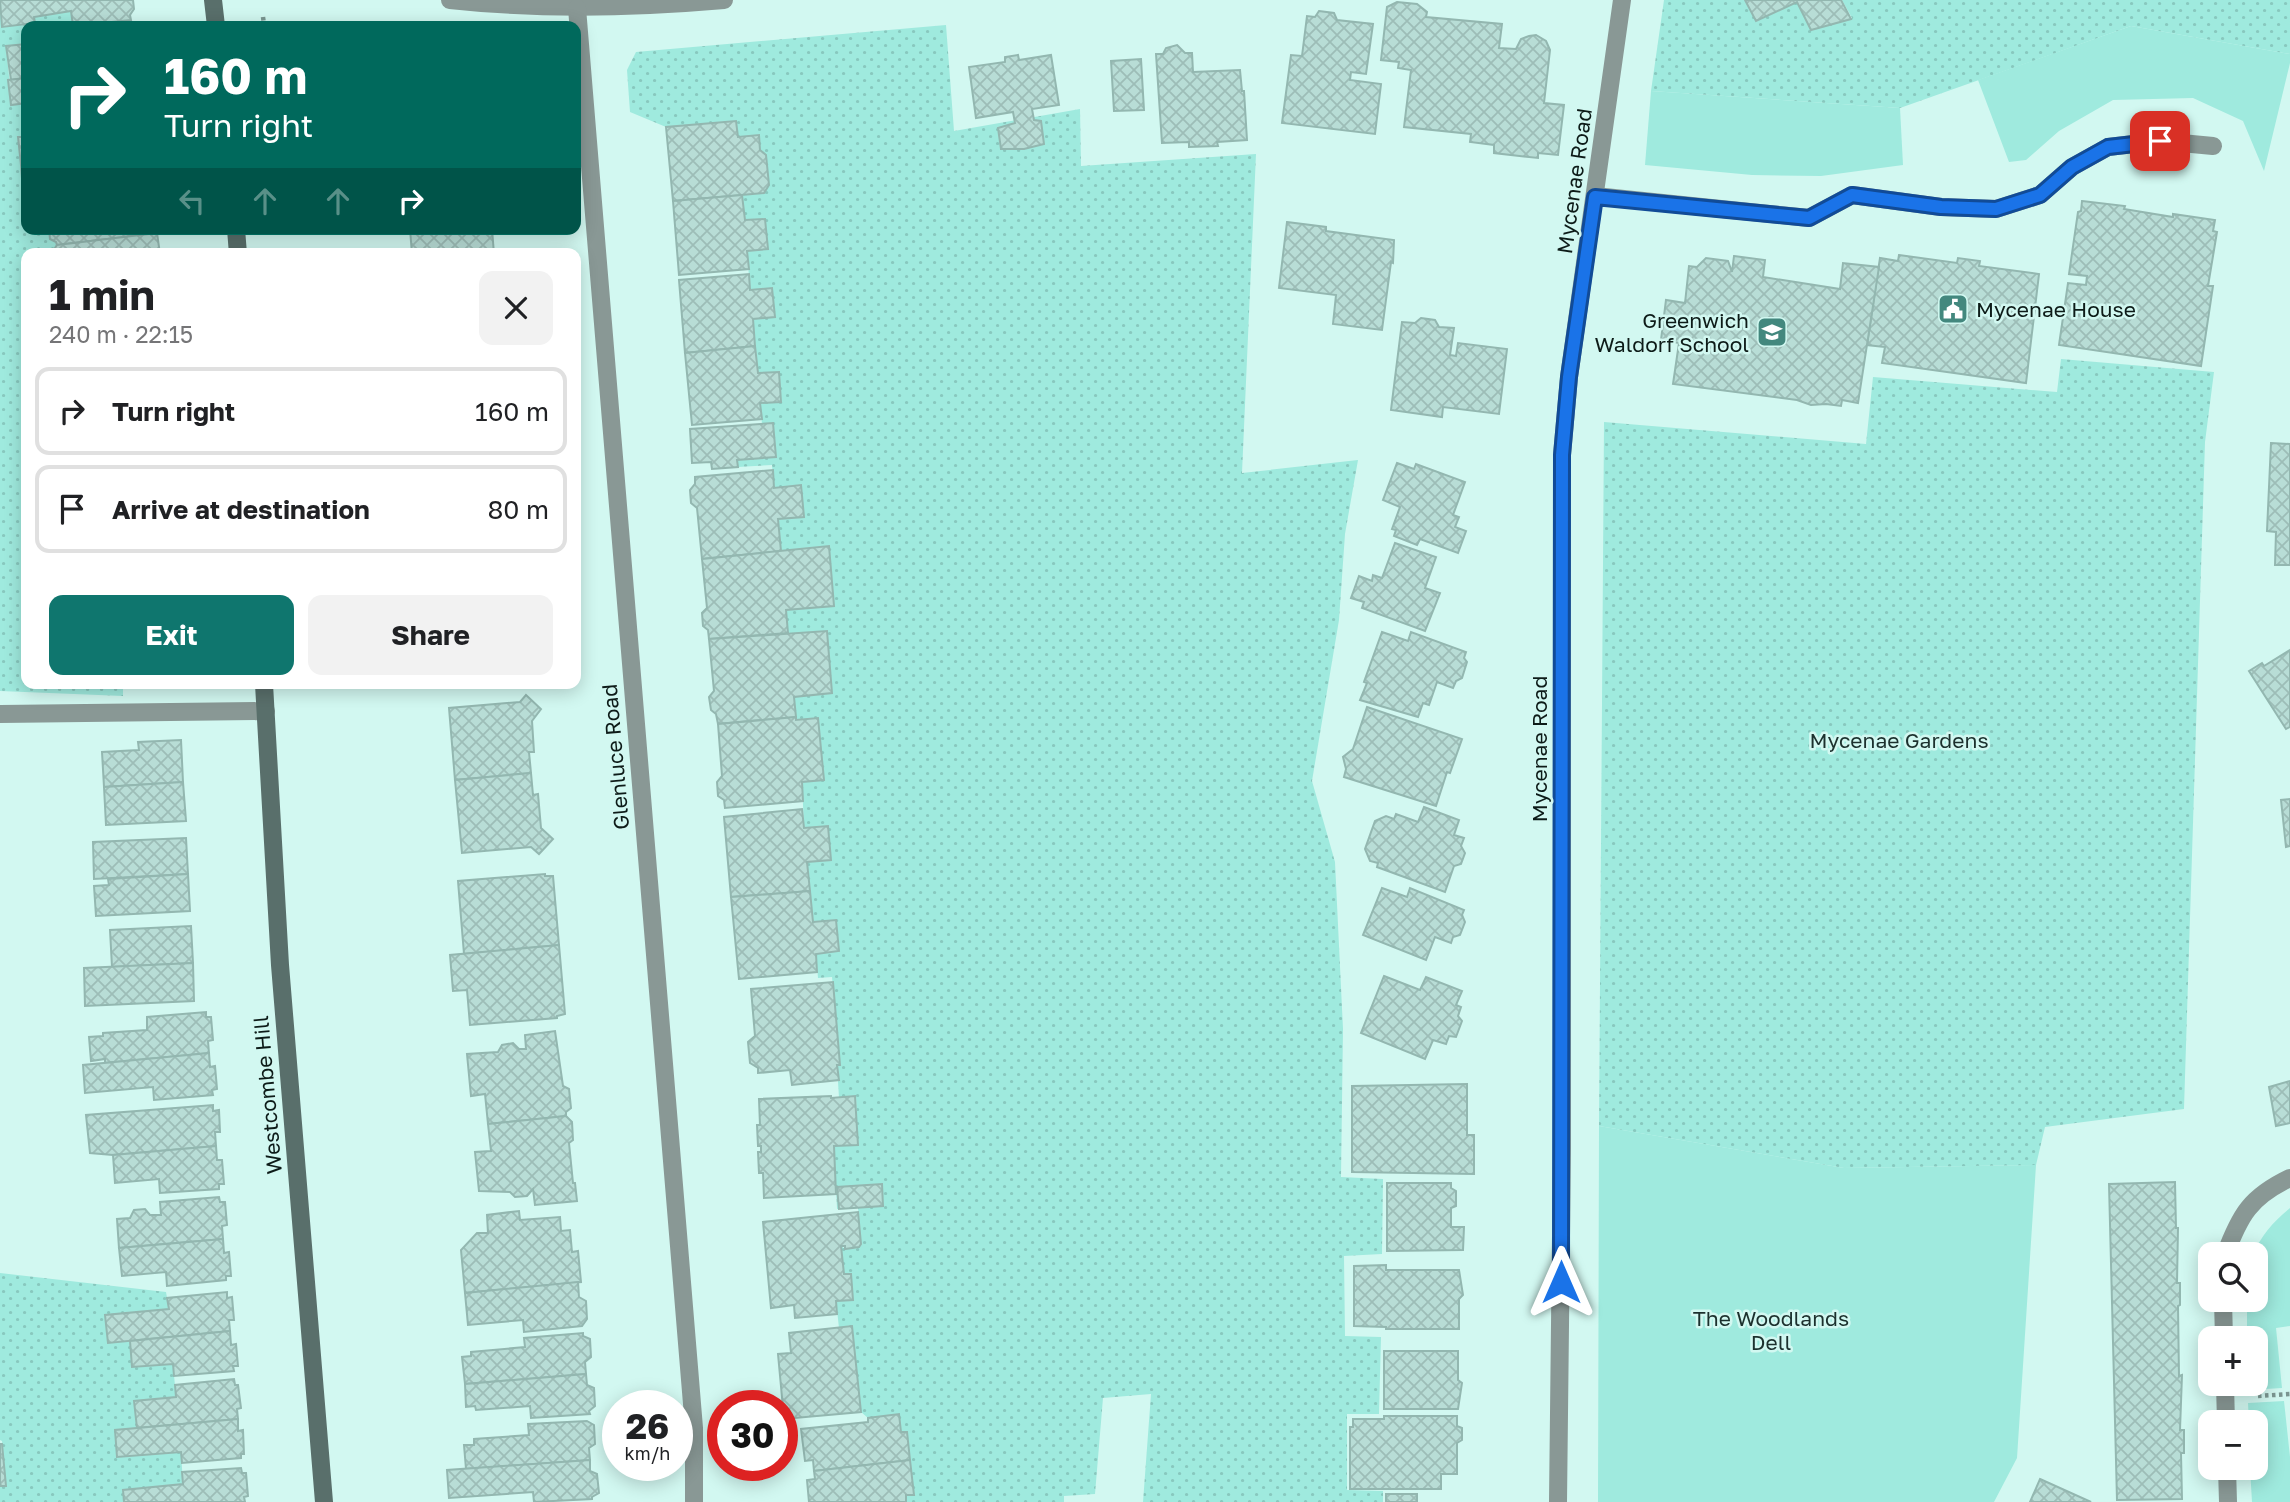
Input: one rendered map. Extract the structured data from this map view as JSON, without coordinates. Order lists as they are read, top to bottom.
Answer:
{
  "streets": {
    "street": ["Mycenae Road", "Glenluce Road", "Westcombe Hill"]
  },
  "parks": ["Mycenae Gardens", "The Woodlands Dell"],
  "places": {
    "public building": ["Mycenae House"],
    "school or university": ["Greenwich Waldorf School"]
  },
  "page": {
    "turn": ["160 m", "Turn right"],
    "heading": ["1 min", "240 m · 22:15"],
    "list": [
      {
        "name": "Turn right",
        "value": "160 m"
      },
      {
        "name": "Arrive at destination",
        "value": "80 m"
      }
    ],
    "buttons": ["Exit", "Share"],
    "map_buttons": ["+", "−"],
    "speed": "26 km/h",
    "limit": "30"
  }
}
